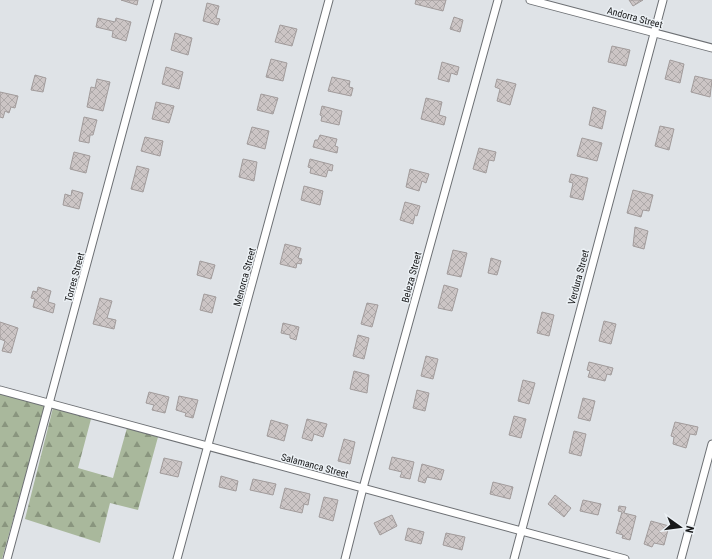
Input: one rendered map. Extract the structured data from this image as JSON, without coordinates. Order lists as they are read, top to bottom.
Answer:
{
  "streets": {
    "street": [
      "Andorra Street",
      "Torres Street",
      "Menorca Street",
      "Beleza Street",
      "Verdura Street",
      "Salamanca Street"
    ]
  },
  "crossings": [
    ["Andorra Street", "Verdura Street"],
    ["Torres Street", "Salamanca Street"],
    ["Menorca Street", "Salamanca Street"],
    ["Beleza Street", "Salamanca Street"],
    ["Verdura Street", "Salamanca Street"]
  ],
  "north": "right"
}
